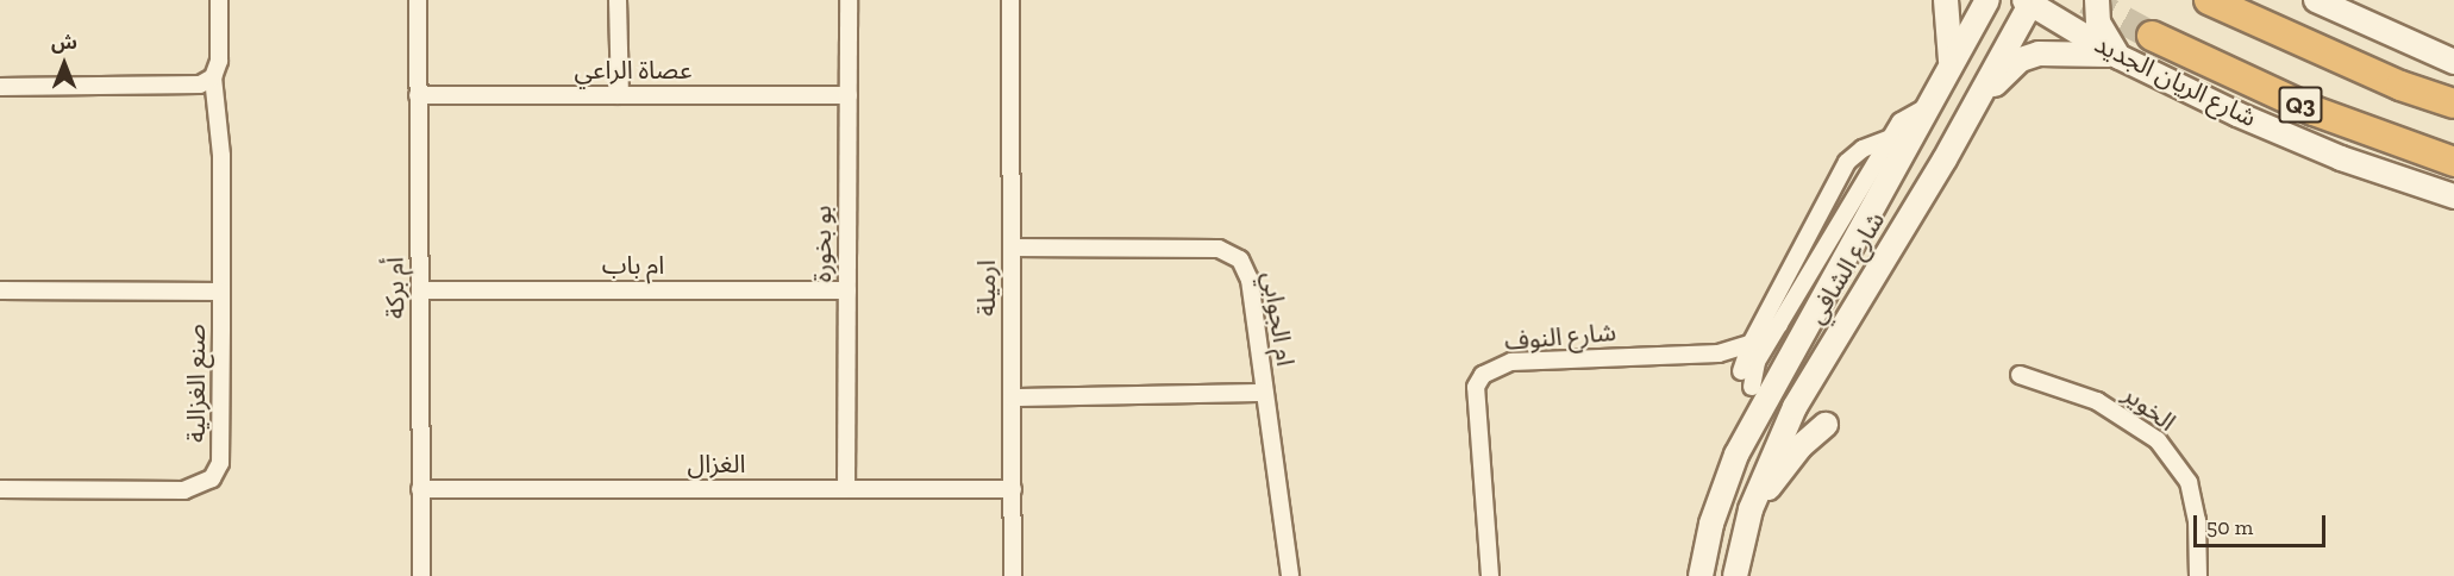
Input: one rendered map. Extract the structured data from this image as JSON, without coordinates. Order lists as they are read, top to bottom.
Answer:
{
  "streets": {
    "highway": ["شارع الريان الجديد", "Q3"],
    "main road": ["شارع الشافي"],
    "street": [
      "عصاة الراعي",
      "بو بخورة",
      "ام باب",
      "أم بركة",
      "ارميلة",
      "ام الجوابي",
      "شارع النوف",
      "صنع الغزالية",
      "الخوير",
      "الغزال"
    ]
  },
  "crossings": [
    ["عصاة الراعي", "بو بخورة"],
    ["عصاة الراعي", "أم بركة"],
    ["شارع الريان الجديد", "شارع الشافي"],
    ["بو بخورة", "ام باب"],
    ["بو بخورة", "الغزال"],
    ["ام باب", "أم بركة"],
    ["أم بركة", "الغزال"],
    ["ارميلة", "ام الجوابي"],
    ["ارميلة", "الغزال"]
  ],
  "scale_bar": "50 m",
  "north": "top"
}
